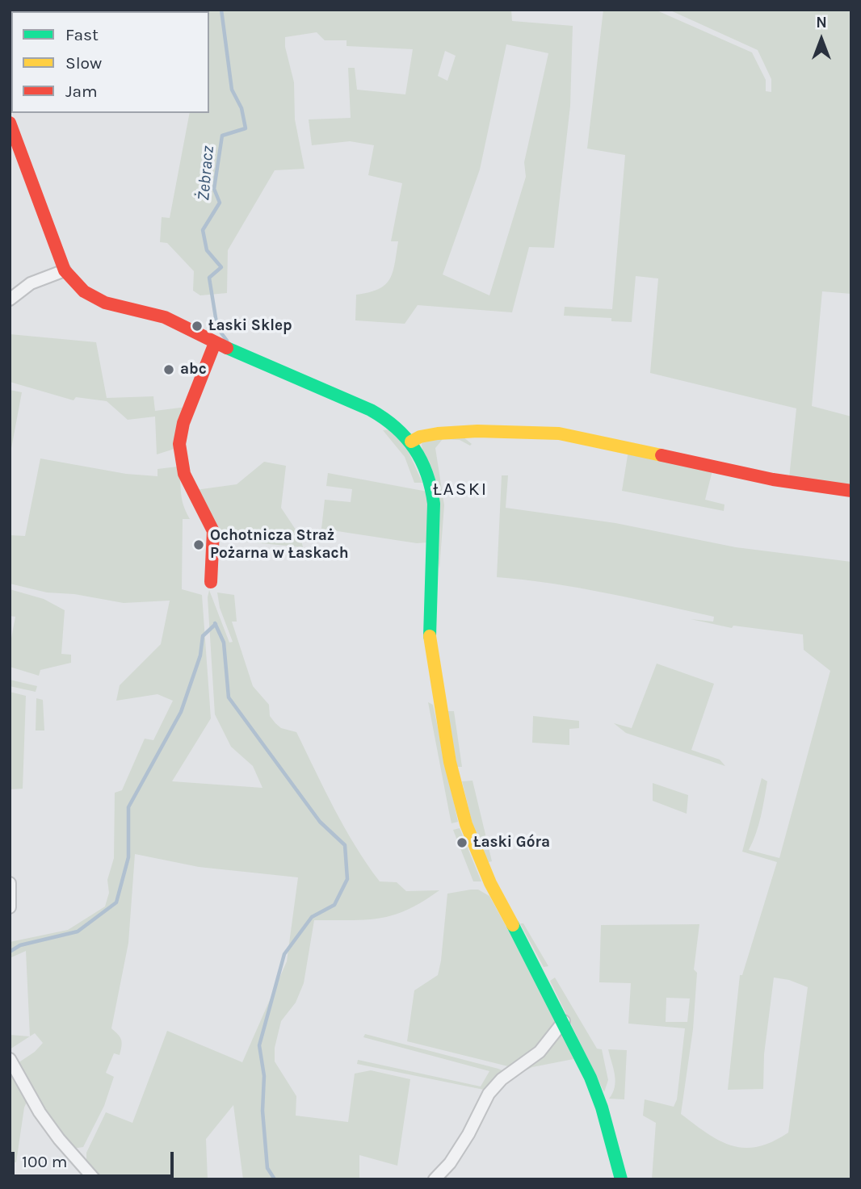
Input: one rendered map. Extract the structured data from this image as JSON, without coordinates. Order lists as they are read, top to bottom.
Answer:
{
  "districts": ["ŁASKI"],
  "water": ["Żebracz"],
  "places": [
    "Łaski Sklep",
    "abc",
    "Ochotnicza Straż Pożarna w Łaskach",
    "Łaski Góra"
  ],
  "legend": ["Fast", "Slow", "Jam"],
  "scale_bar": "100 m",
  "north": "top"
}
